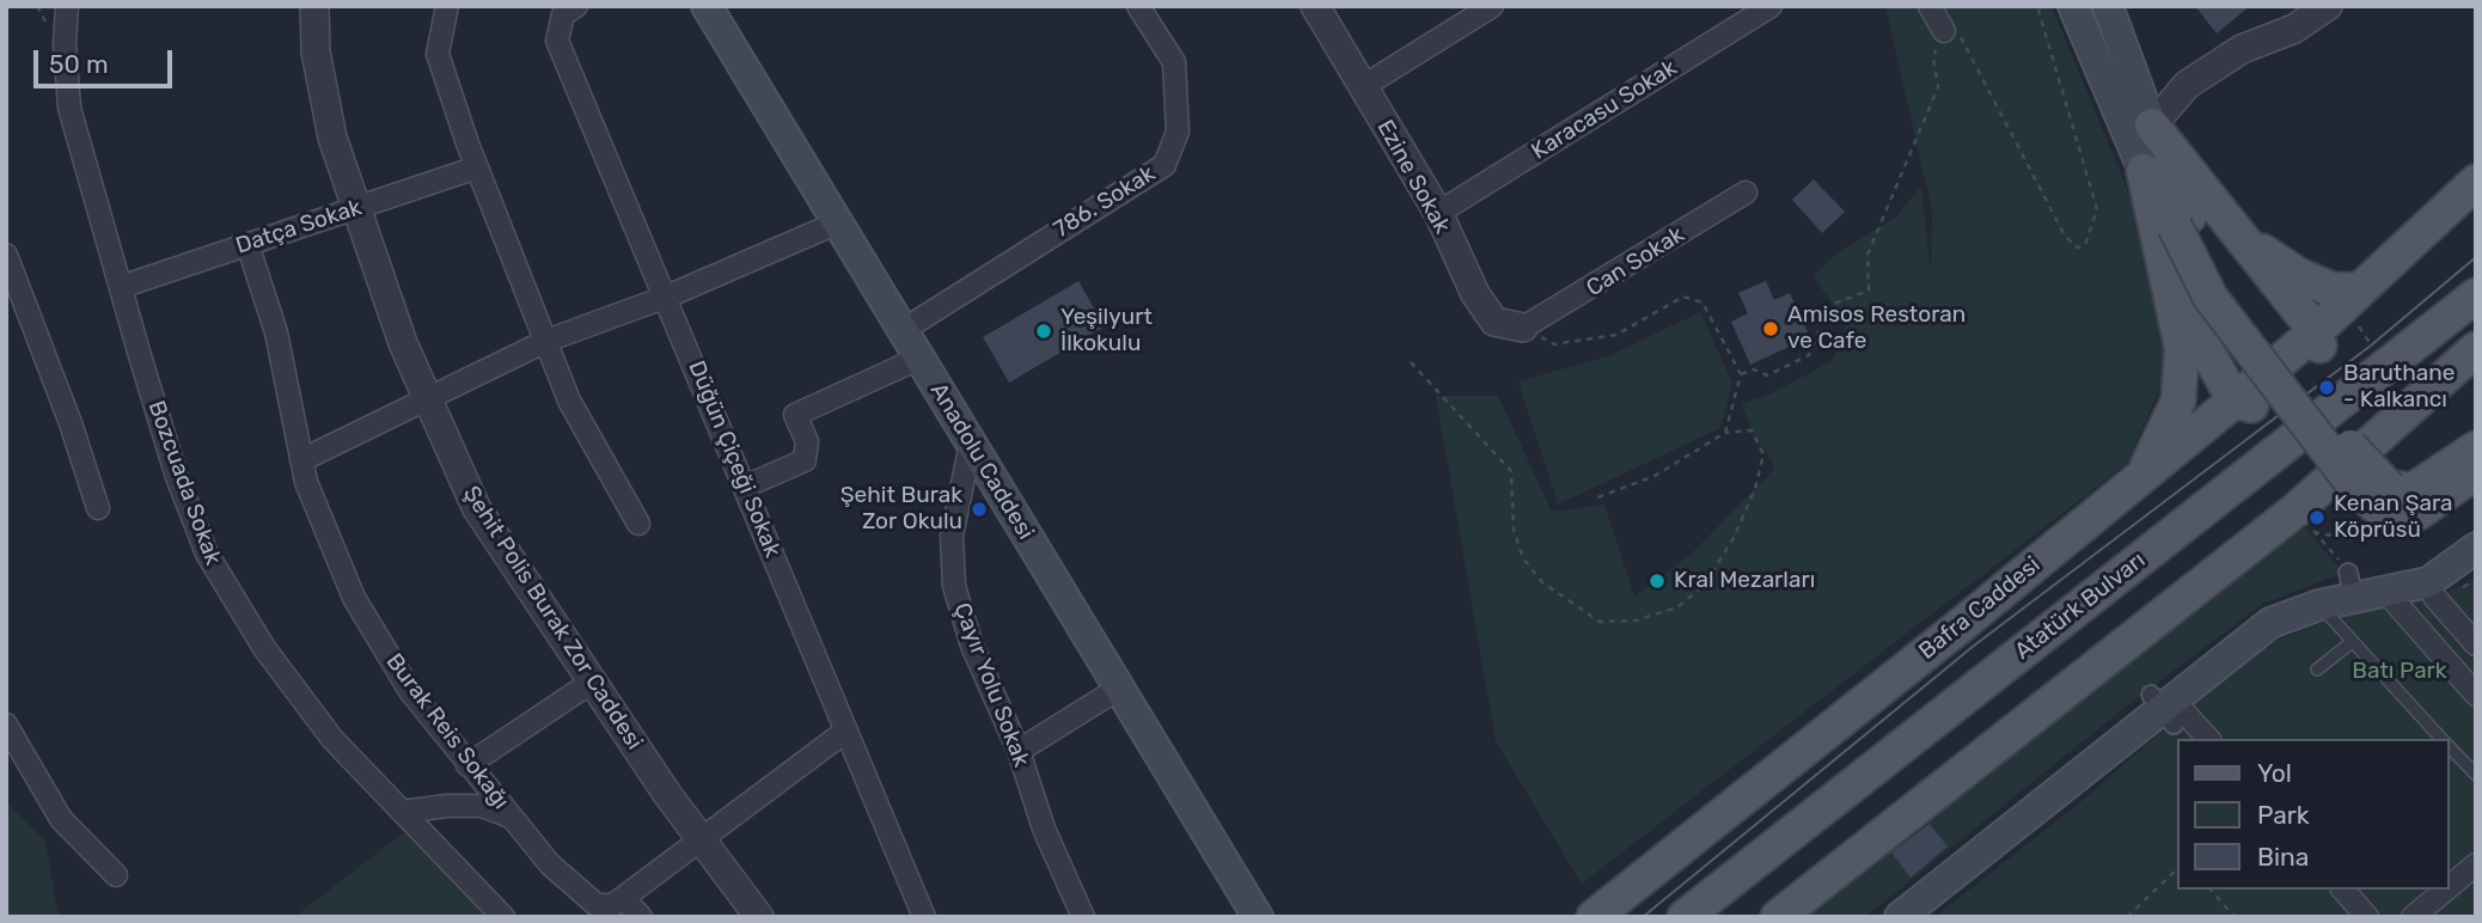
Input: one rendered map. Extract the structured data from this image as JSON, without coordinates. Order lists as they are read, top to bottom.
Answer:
{
  "streets": {
    "main road": ["Anadolu Caddesi", "Atatürk Bulvarı", "Bafra Caddesi"],
    "street": [
      "Karacasu Sokak",
      "Ezine Sokak",
      "786. Sokak",
      "Datça Sokak",
      "Can Sokak",
      "Düğün Çiçeği Sokak",
      "Bozcuada Sokak",
      "Şehit Polis Burak Zor Caddesi",
      "Çayır Yolu Sokak",
      "Burak Reis Sokağı"
    ]
  },
  "crossings": [
    ["Karacasu Sokak", "Ezine Sokak"],
    ["Ezine Sokak", "Can Sokak"],
    ["786. Sokak", "Anadolu Caddesi"],
    ["Datça Sokak", "Bozcuada Sokak"],
    ["Datça Sokak", "Şehit Polis Burak Zor Caddesi"],
    ["Datça Sokak", "Burak Reis Sokağı"],
    ["Anadolu Caddesi", "Çayır Yolu Sokak"]
  ],
  "parks": ["Batı Park"],
  "places": [
    "Amisos Restoran ve Cafe",
    "Yeşilyurt İlkokulu",
    "Baruthane - Kalkancı",
    "Şehit Burak Zor Okulu",
    "Kenan Şara Köprüsü",
    "Kral Mezarları"
  ],
  "legend": ["Yol", "Park", "Bina"],
  "scale_bar": "50 m"
}
